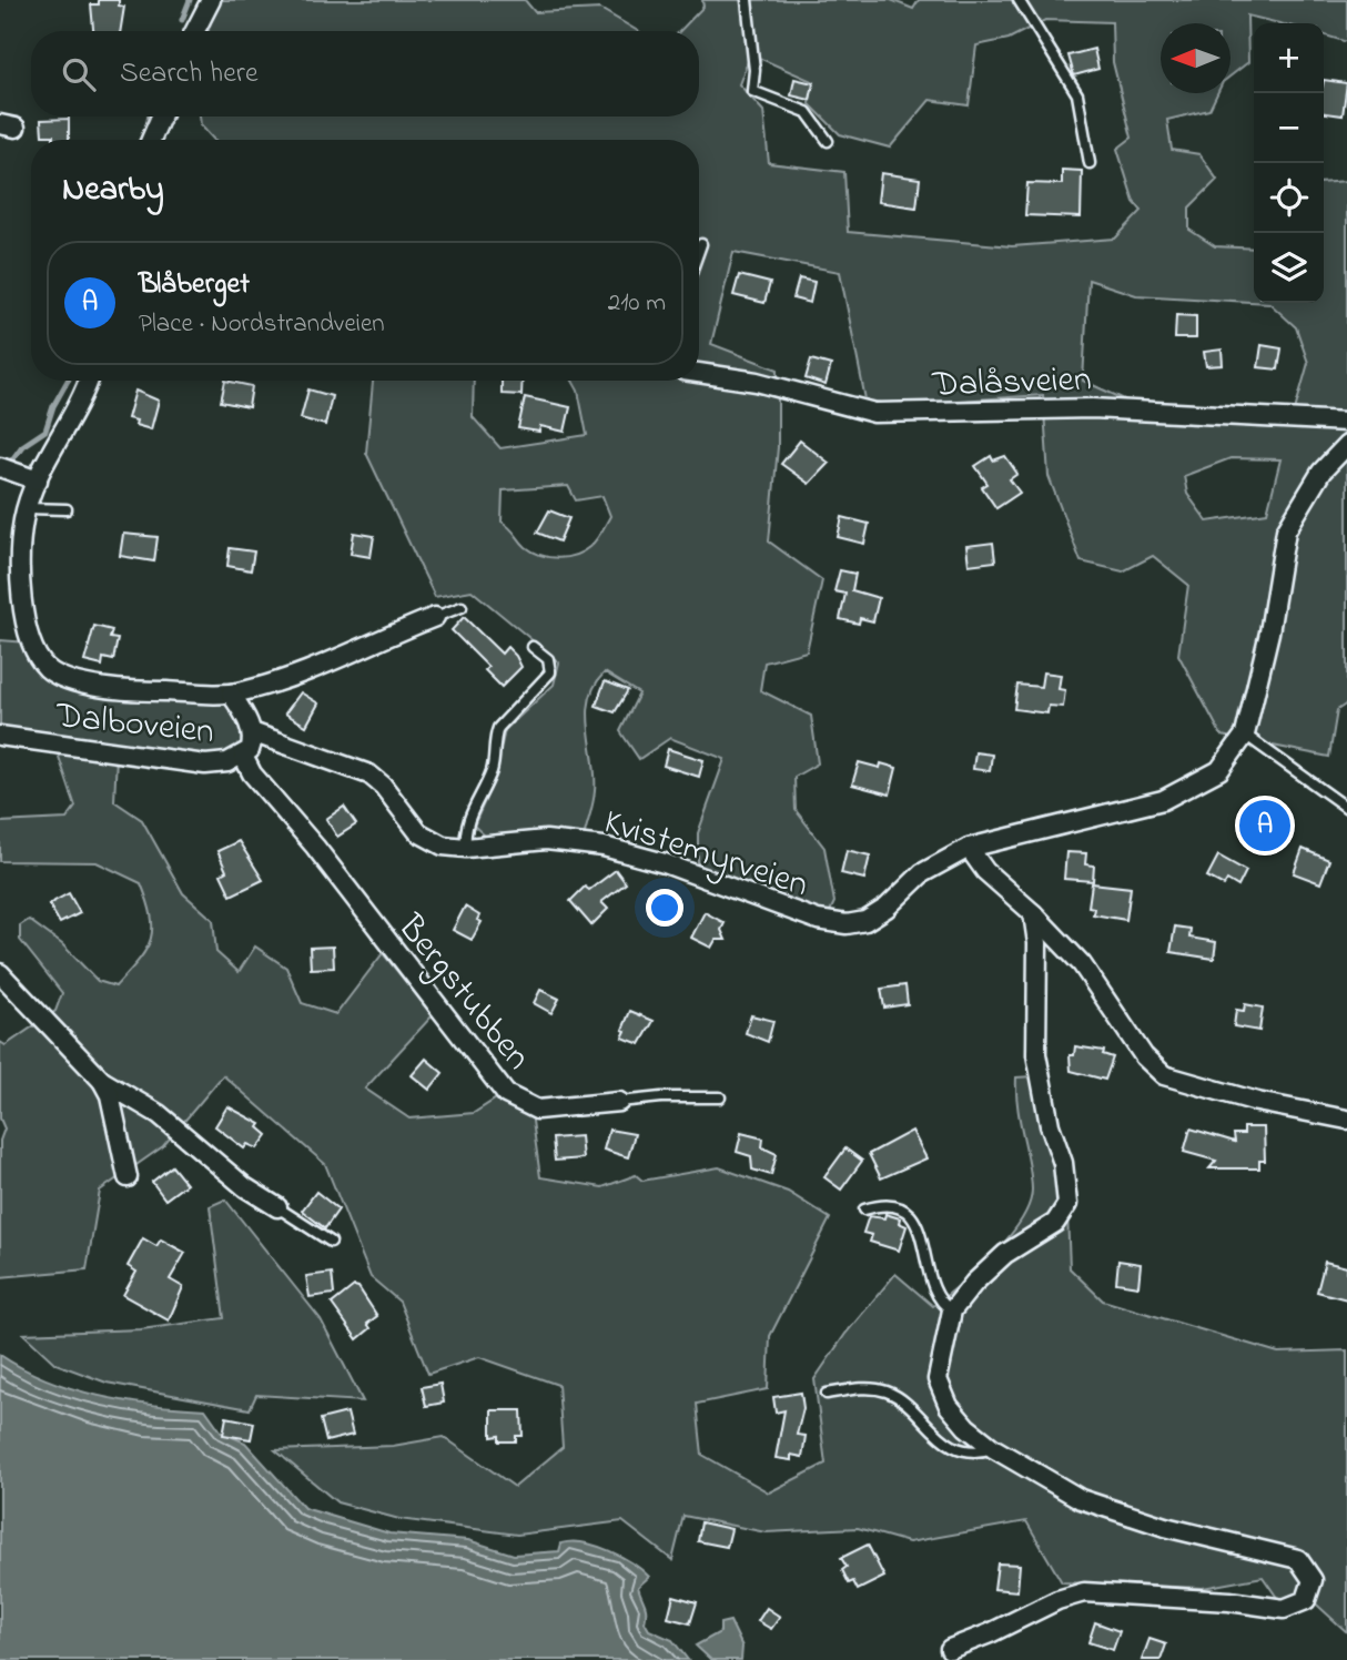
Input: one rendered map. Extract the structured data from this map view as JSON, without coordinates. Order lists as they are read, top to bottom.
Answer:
{
  "streets": {
    "street": [
      "Dalåsveien",
      "Dalboveien",
      "Kvistemyrveien",
      "Bergstubben"
    ]
  },
  "crossings": [
    ["Dalboveien", "Kvistemyrveien"],
    ["Dalboveien", "Bergstubben"]
  ],
  "north": "left",
  "page": {
    "map_buttons": ["+", "−"],
    "search": "Search here",
    "heading": "Nearby",
    "list": [
      {
        "mark": "A",
        "name": "Blåberget",
        "note": "Place · Nordstrandveien",
        "value": "210 m"
      }
    ],
    "pins": "A"
  }
}
